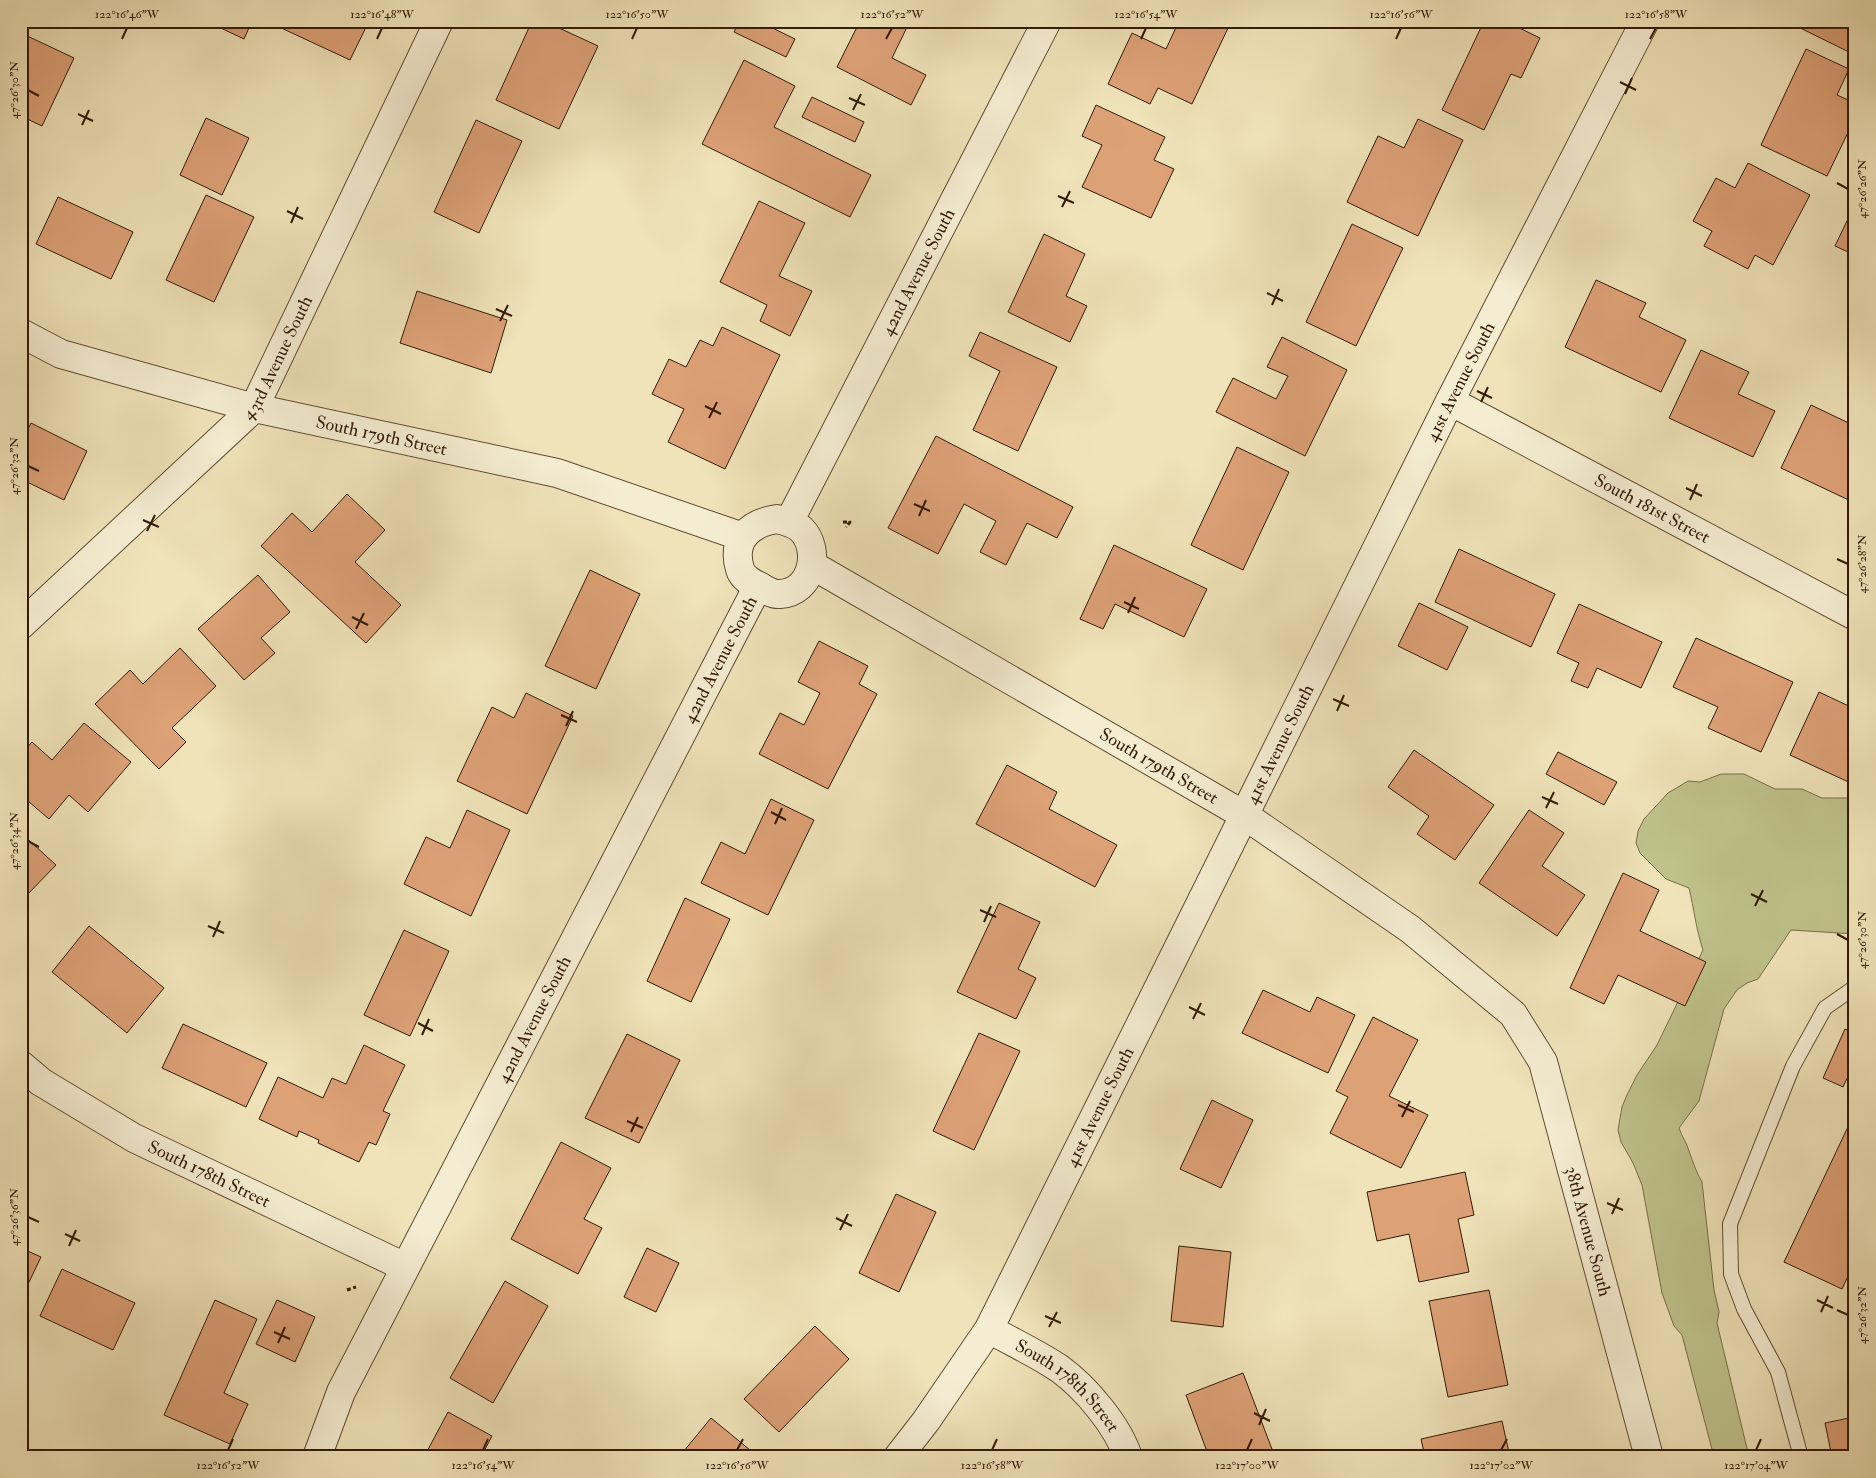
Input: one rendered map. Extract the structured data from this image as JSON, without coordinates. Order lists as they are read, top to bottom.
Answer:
{
  "streets": {
    "street": [
      "42nd Avenue South",
      "43rd Avenue South",
      "41st Avenue South",
      "South 179th Street",
      "South 181st Street",
      "South 178th Street",
      "38th Avenue South"
    ]
  },
  "crossings": [
    ["42nd Avenue South", "South 179th Street"],
    ["42nd Avenue South", "South 178th Street"],
    ["43rd Avenue South", "South 179th Street"],
    ["41st Avenue South", "South 179th Street"],
    ["41st Avenue South", "South 181st Street"],
    ["41st Avenue South", "South 178th Street"],
    ["South 179th Street", "38th Avenue South"]
  ],
  "coordinates": [
    "122°16'46\"W",
    "122°16'48\"W",
    "122°16'50\"W",
    "122°16'52\"W",
    "122°16'54\"W",
    "122°16'56\"W",
    "122°16'58\"W",
    "47°26'30\"N",
    "47°26'26\"N",
    "47°26'32\"N",
    "47°26'28\"N",
    "47°26'34\"N",
    "47°26'36\"N",
    "122°17'00\"W",
    "122°17'02\"W",
    "122°17'04\"W"
  ]
}
